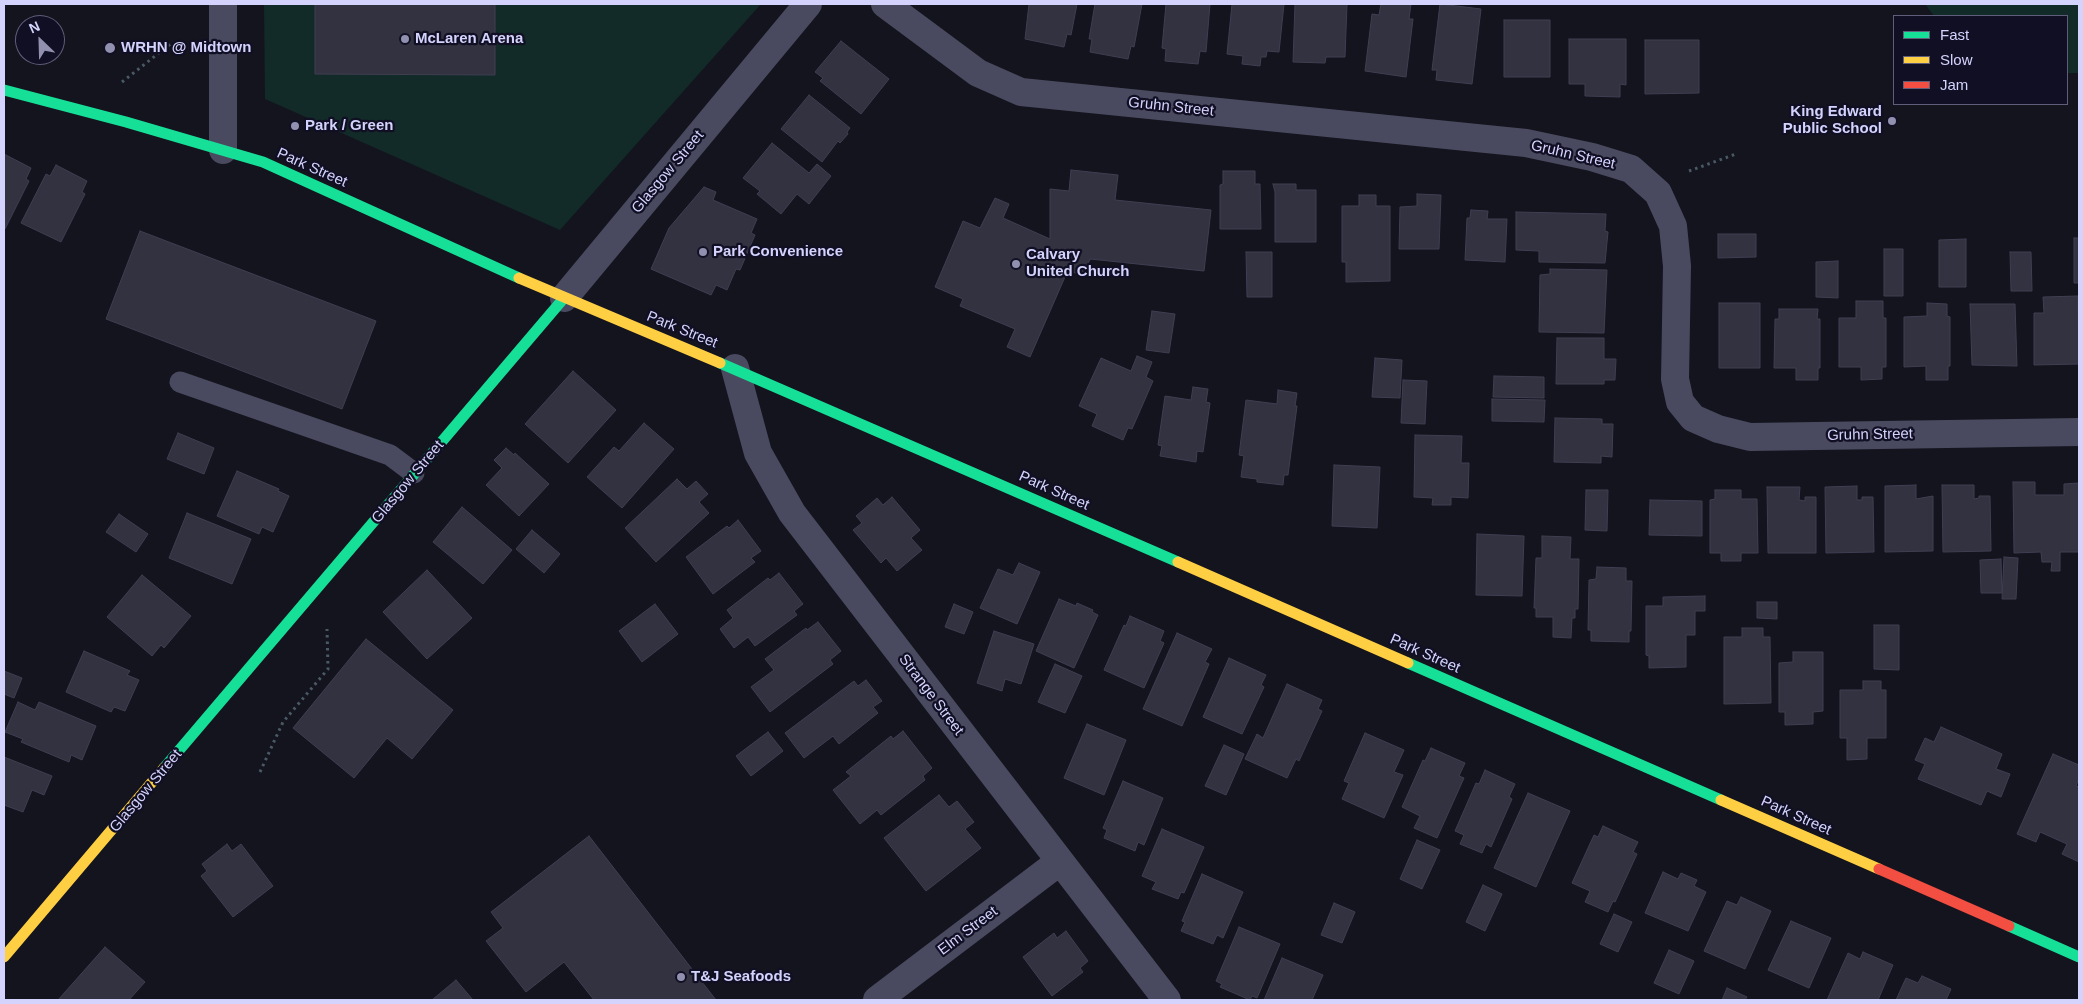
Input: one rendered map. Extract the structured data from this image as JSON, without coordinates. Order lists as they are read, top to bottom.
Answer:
{
  "streets": {
    "street": [
      "Gruhn Street",
      "Park Street",
      "Glasgow Street",
      "Strange Street",
      "Elm Street"
    ]
  },
  "crossings": [
    ["Park Street", "Glasgow Street"],
    ["Park Street", "Strange Street"],
    ["Strange Street", "Elm Street"]
  ],
  "places": [
    "McLaren Arena",
    "WRHN @ Midtown",
    "King Edward Public School",
    "Park / Green",
    "Park Convenience",
    "Calvary United Church",
    "T&J Seafoods"
  ],
  "legend": ["Fast", "Slow", "Jam"],
  "north": "top left"
}
